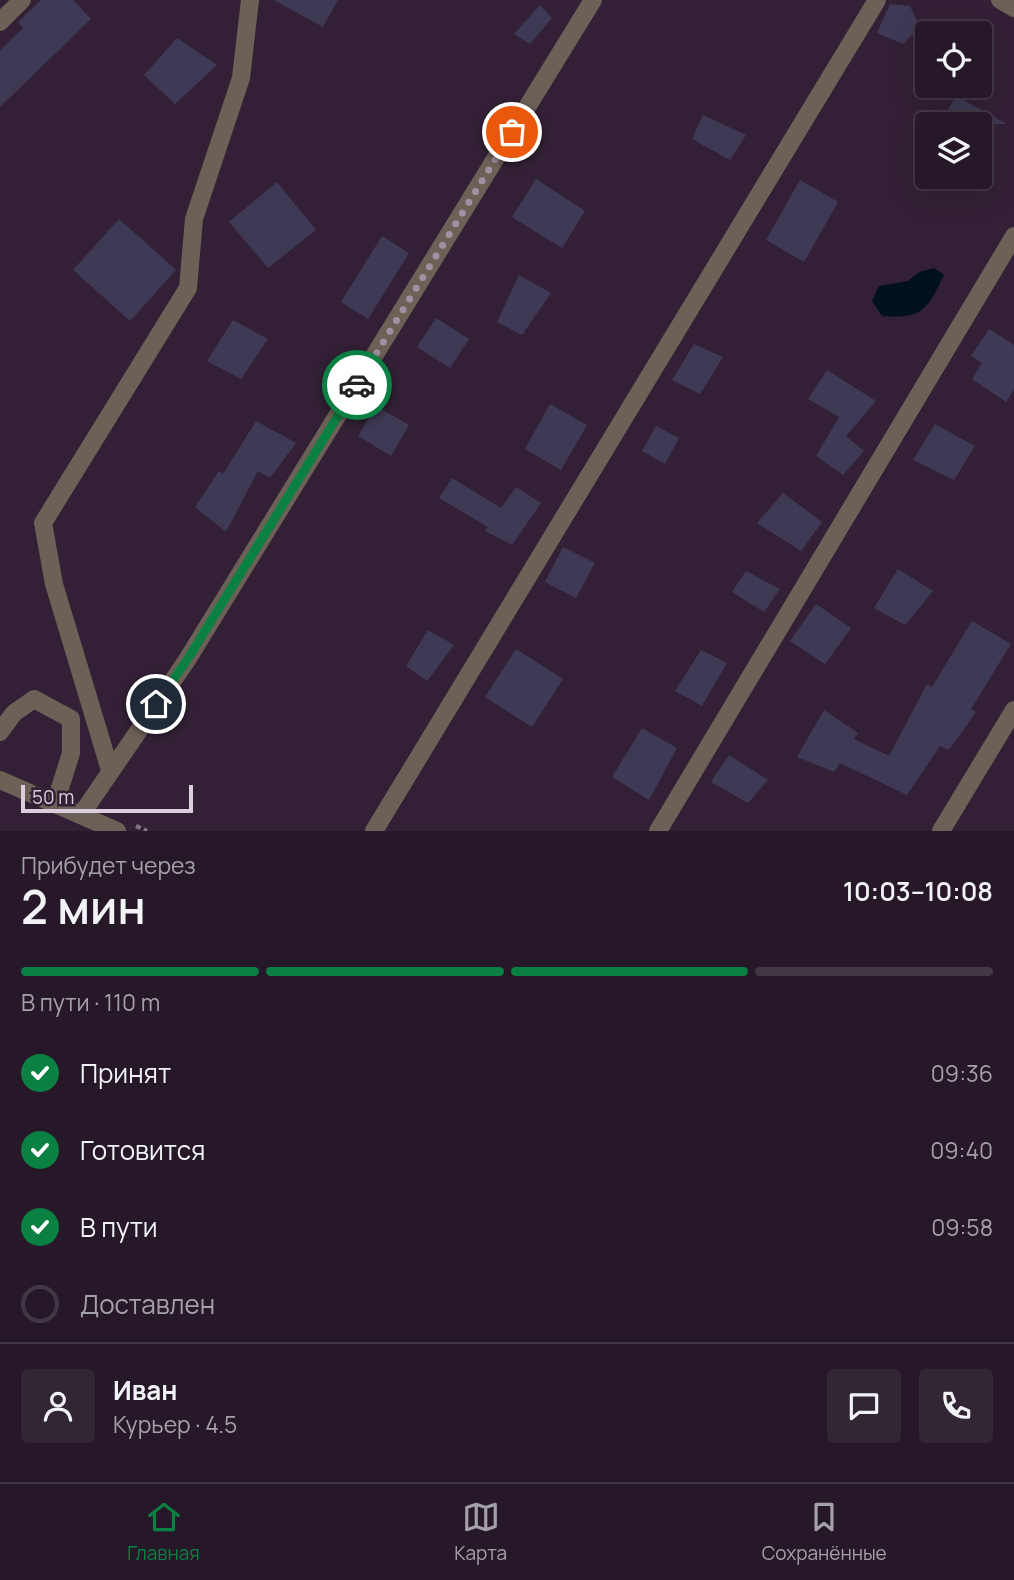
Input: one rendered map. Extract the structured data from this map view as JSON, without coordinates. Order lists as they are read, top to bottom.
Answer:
{
  "scale_bar": "50 m",
  "page": {
    "scale": "50 m",
    "heading": ["2 мин", "Прибудет через", "10:03–10:08"],
    "panel": ["Иван", "Курьер · 4.5"],
    "bar": "В пути · 110 m",
    "list": [
      ["Принят", "09:36"],
      ["Готовится", "09:40"],
      ["В пути", "09:58"],
      "Доставлен"
    ],
    "tabs": ["Главная", "Карта", "Сохранённые"]
  }
}
